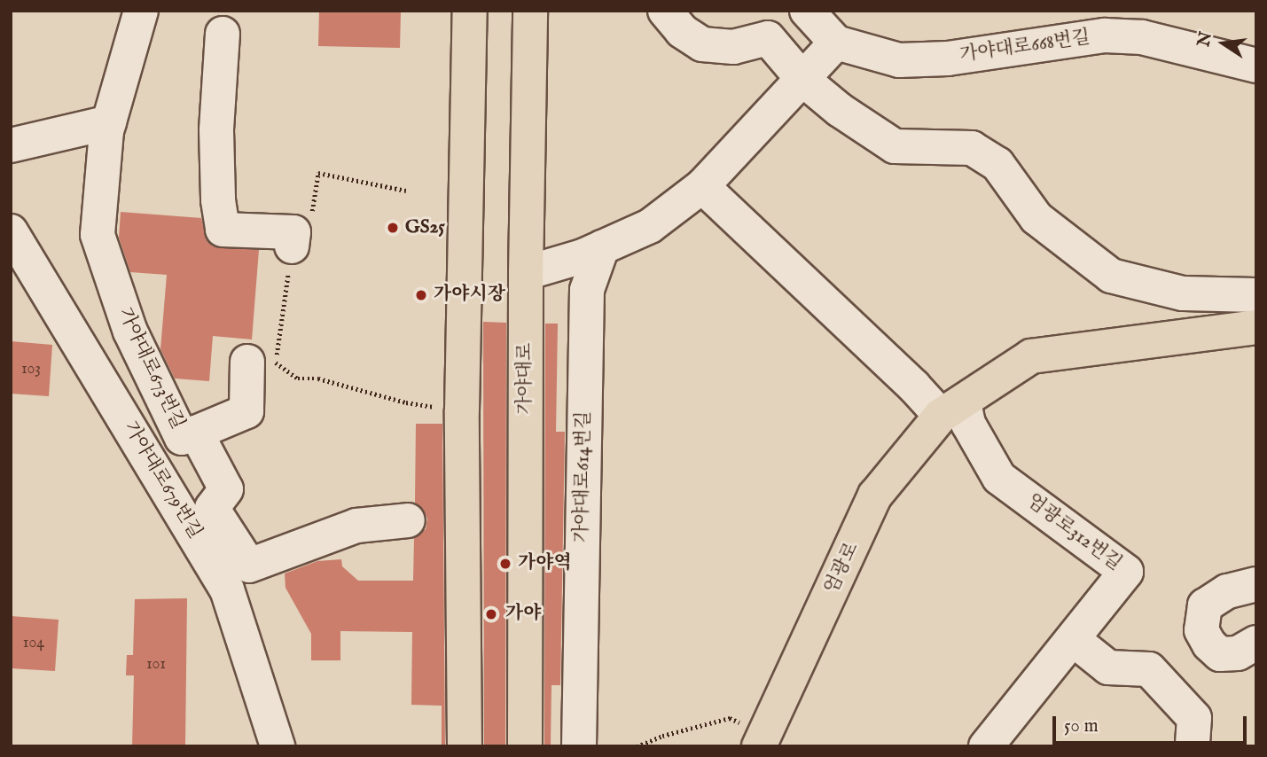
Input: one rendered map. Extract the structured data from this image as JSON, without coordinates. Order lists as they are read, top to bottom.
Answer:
{
  "streets": {
    "main road": ["가야대로", "엄광로"],
    "street": [
      "가야대로668번길",
      "가야대로673번길",
      "가야대로614번길",
      "가야대로679번길",
      "엄광로312번길"
    ]
  },
  "crossings": [
    ["엄광로312번길", "엄광로"]
  ],
  "places": [
    "GS25",
    "가야시장",
    "가야역",
    "가야"
  ],
  "house_numbers": ["103", "104", "101"],
  "scale_bar": "50 m",
  "north": "left"
}
